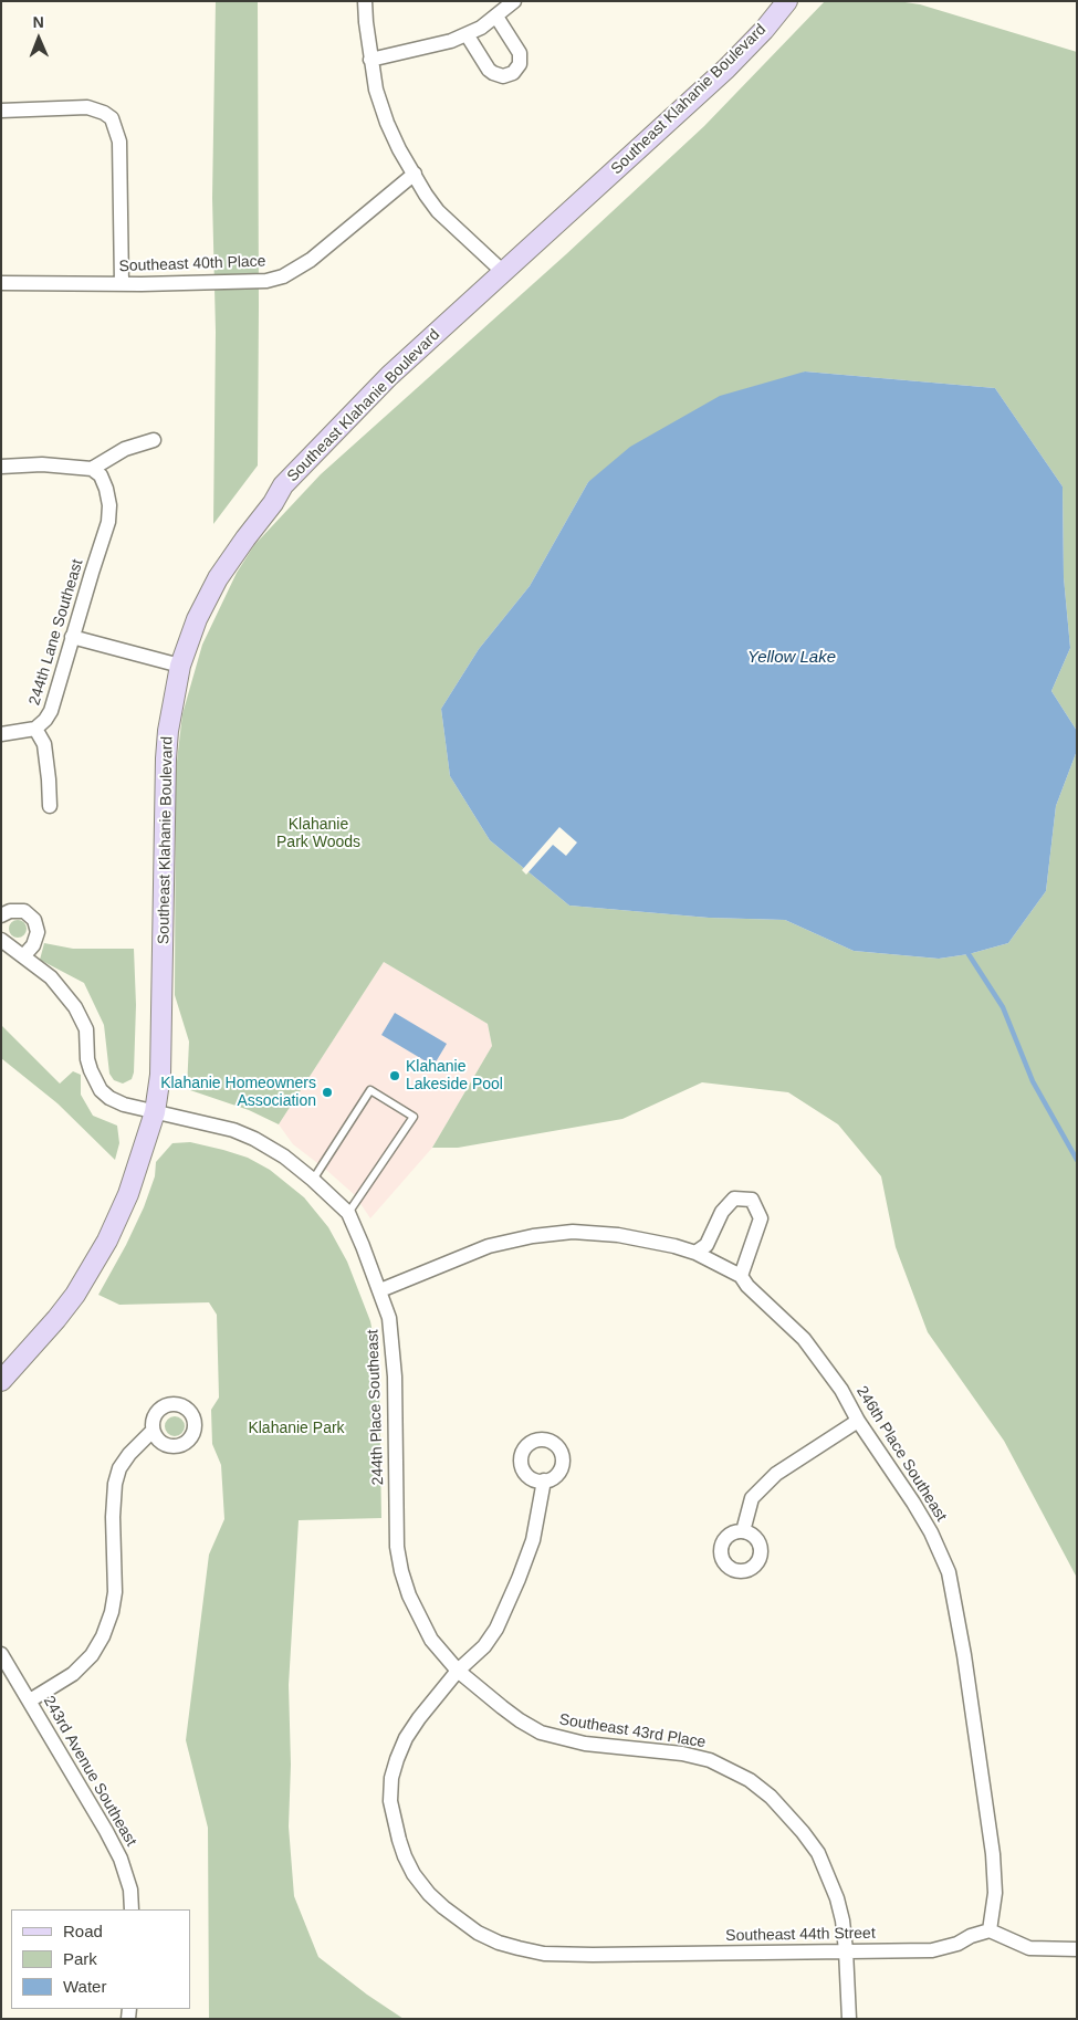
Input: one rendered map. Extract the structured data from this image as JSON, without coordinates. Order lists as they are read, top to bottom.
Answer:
{
  "streets": {
    "street": [
      "Southeast Klahanie Boulevard",
      "Southeast 40th Place",
      "244th Lane Southeast",
      "244th Place Southeast",
      "246th Place Southeast",
      "Southeast 43rd Place",
      "243rd Avenue Southeast",
      "Southeast 44th Street"
    ]
  },
  "crossings": [
    ["Southeast Klahanie Boulevard", "244th Place Southeast"],
    ["244th Place Southeast", "246th Place Southeast"],
    ["244th Place Southeast", "Southeast 43rd Place"],
    ["244th Place Southeast", "Southeast 44th Street"],
    ["246th Place Southeast", "Southeast 44th Street"],
    ["Southeast 43rd Place", "Southeast 44th Street"]
  ],
  "water": ["Yellow Lake"],
  "parks": ["Klahanie Park Woods", "Klahanie Park"],
  "places": ["Klahanie Lakeside Pool", "Klahanie Homeowners Association"],
  "legend": ["Road", "Park", "Water"],
  "north": "top"
}
